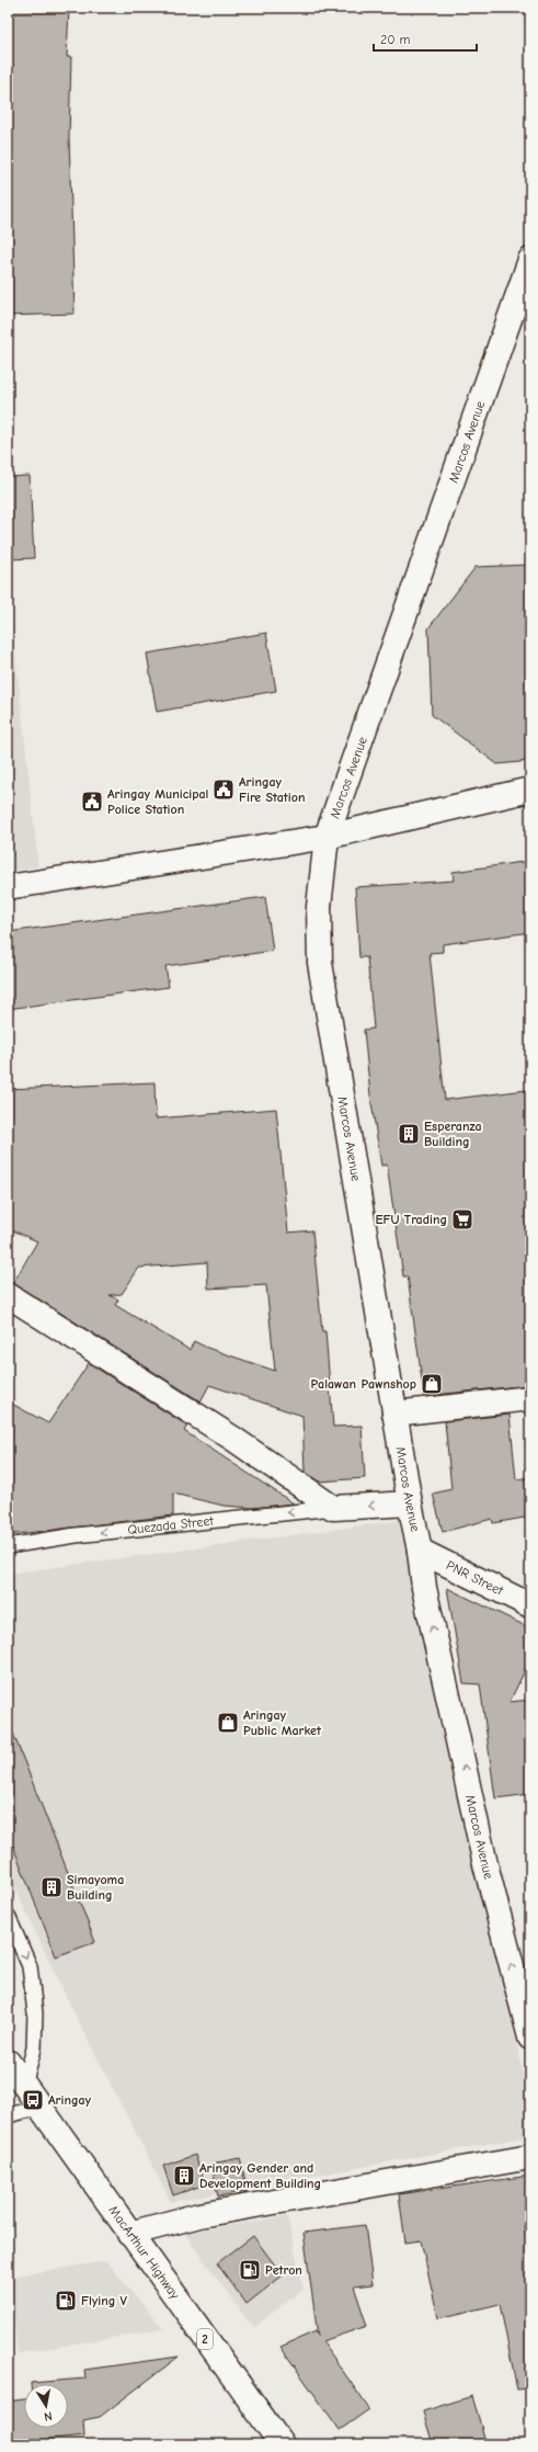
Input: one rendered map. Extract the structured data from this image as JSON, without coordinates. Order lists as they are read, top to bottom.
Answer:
{
  "streets": {
    "main road": [
      "Marcos Avenue",
      "PNR Street",
      "MacArthur Highway",
      "2"
    ],
    "lane": ["Quezada Street"]
  },
  "crossings": [
    ["Marcos Avenue", "PNR Street"]
  ],
  "one_way": ["Quezada Street"],
  "places": {
    "public building": ["Aringay Fire Station", "Aringay Municipal Police Station"],
    "building": ["Esperanza Building", "Simayoma Building", "Aringay Gender and Development Building"],
    "supermarket": ["EFU Trading"],
    "shop": ["Palawan Pawnshop", "Aringay Public Market"],
    "bus stop": ["Aringay"],
    "fuel station": ["Petron", "Flying V"]
  },
  "scale_bar": "20 m",
  "north": "bottom"
}
